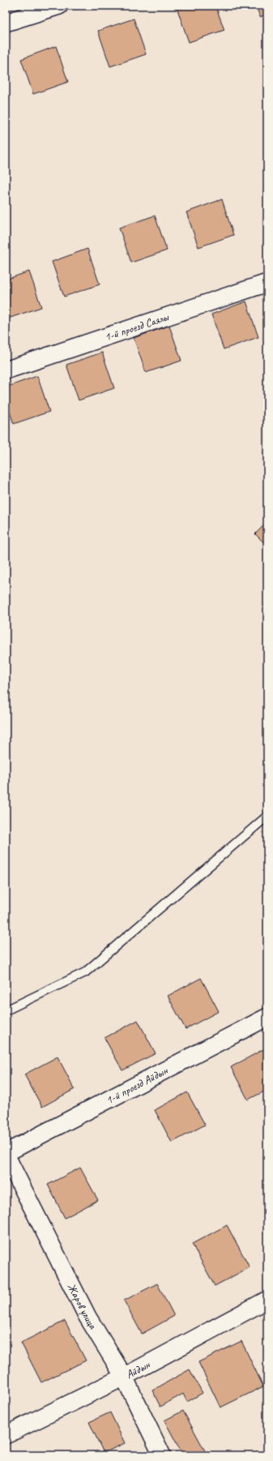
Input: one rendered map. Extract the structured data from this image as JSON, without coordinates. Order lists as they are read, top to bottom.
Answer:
{
  "streets": {
    "street": [
      "1-й проезд Саялы",
      "1-й проезд Айдын",
      "Жаров улица",
      "Айдын"
    ]
  },
  "crossings": [
    ["1-й проезд Айдын", "Жаров улица"],
    ["Жаров улица", "Айдын"]
  ]
}
